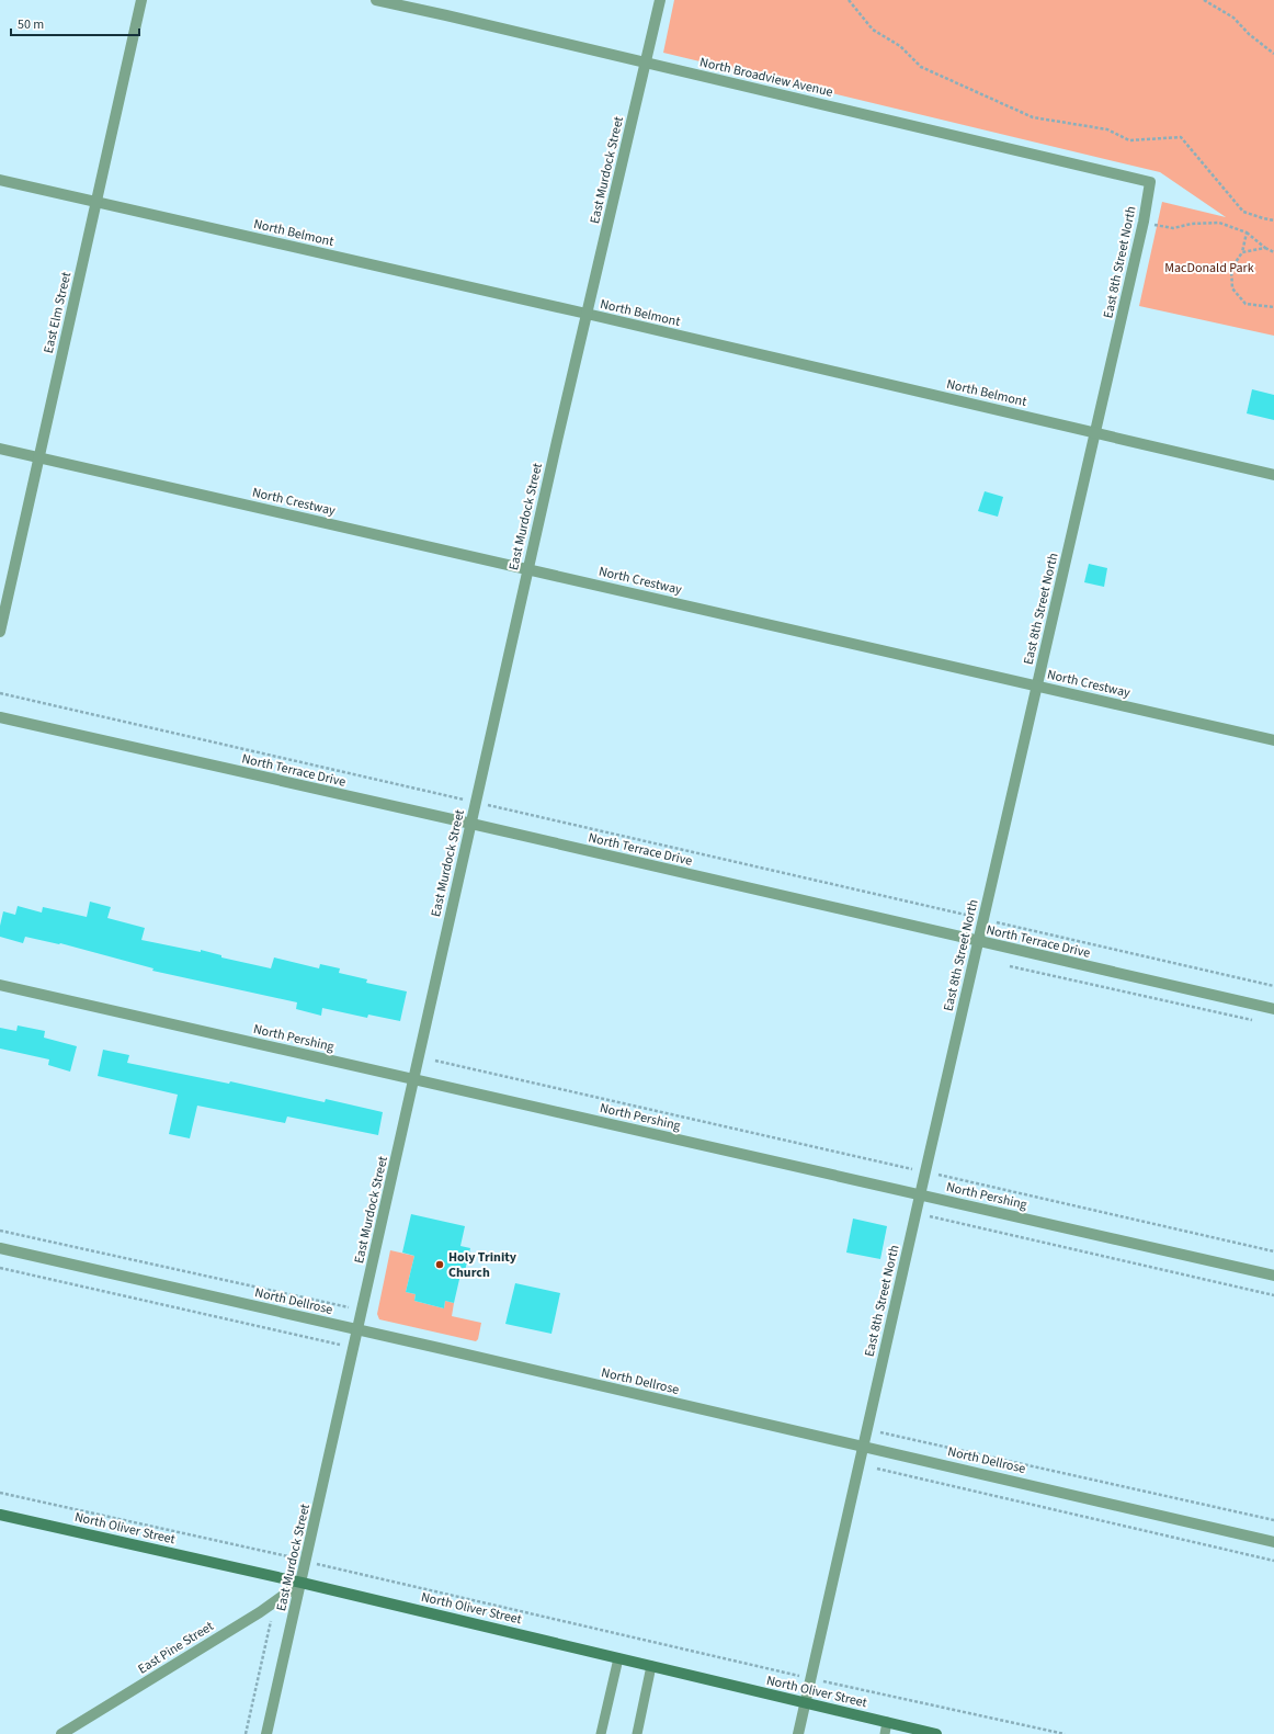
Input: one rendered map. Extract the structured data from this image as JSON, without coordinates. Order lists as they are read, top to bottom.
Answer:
{
  "streets": {
    "main road": ["North Oliver Street"],
    "street": [
      "North Broadview Avenue",
      "East Murdock Street",
      "North Belmont",
      "East 8th Street North",
      "East Elm Street",
      "North Crestway",
      "North Terrace Drive",
      "North Pershing",
      "North Dellrose",
      "East Pine Street"
    ]
  },
  "crossings": [
    ["North Broadview Avenue", "East Murdock Street"],
    ["North Broadview Avenue", "East 8th Street North"],
    ["East Murdock Street", "North Belmont"],
    ["East Murdock Street", "North Crestway"],
    ["East Murdock Street", "North Terrace Drive"],
    ["East Murdock Street", "North Pershing"],
    ["East Murdock Street", "North Dellrose"],
    ["East Murdock Street", "North Oliver Street"],
    ["East Murdock Street", "East Pine Street"],
    ["North Belmont", "East 8th Street North"],
    ["North Belmont", "East Elm Street"],
    ["East 8th Street North", "North Crestway"],
    ["East 8th Street North", "North Terrace Drive"],
    ["East 8th Street North", "North Pershing"],
    ["East 8th Street North", "North Dellrose"],
    ["East 8th Street North", "North Oliver Street"],
    ["East Elm Street", "North Crestway"],
    ["North Oliver Street", "East Pine Street"]
  ],
  "parks": ["MacDonald Park"],
  "places": ["Holy Trinity Church"],
  "scale_bar": "50 m"
}
